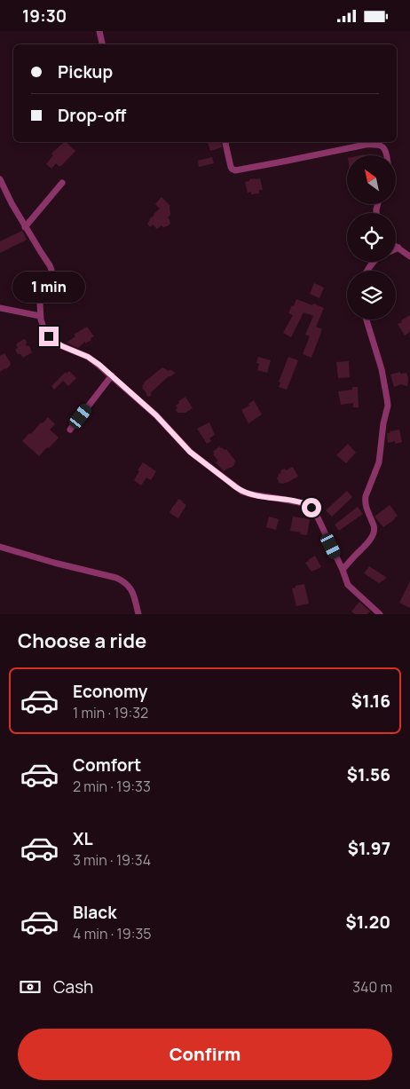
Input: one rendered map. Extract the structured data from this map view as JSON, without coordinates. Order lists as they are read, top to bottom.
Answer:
{
  "north": "top left",
  "page": {
    "status": "19:30",
    "banner": ["Pickup", "Drop-off"],
    "bubble": "1 min",
    "heading": "Choose a ride",
    "list": [
      {
        "name": "Economy",
        "note": "1 min · 19:32",
        "value": "$1.16"
      },
      {
        "name": "Comfort",
        "note": "2 min · 19:33",
        "value": "$1.56"
      },
      {
        "name": "XL",
        "note": "3 min · 19:34",
        "value": "$1.97"
      },
      {
        "name": "Black",
        "note": "4 min · 19:35",
        "value": "$1.20"
      }
    ],
    "pay": ["Cash", "340 m"],
    "buttons": "Confirm"
  }
}
